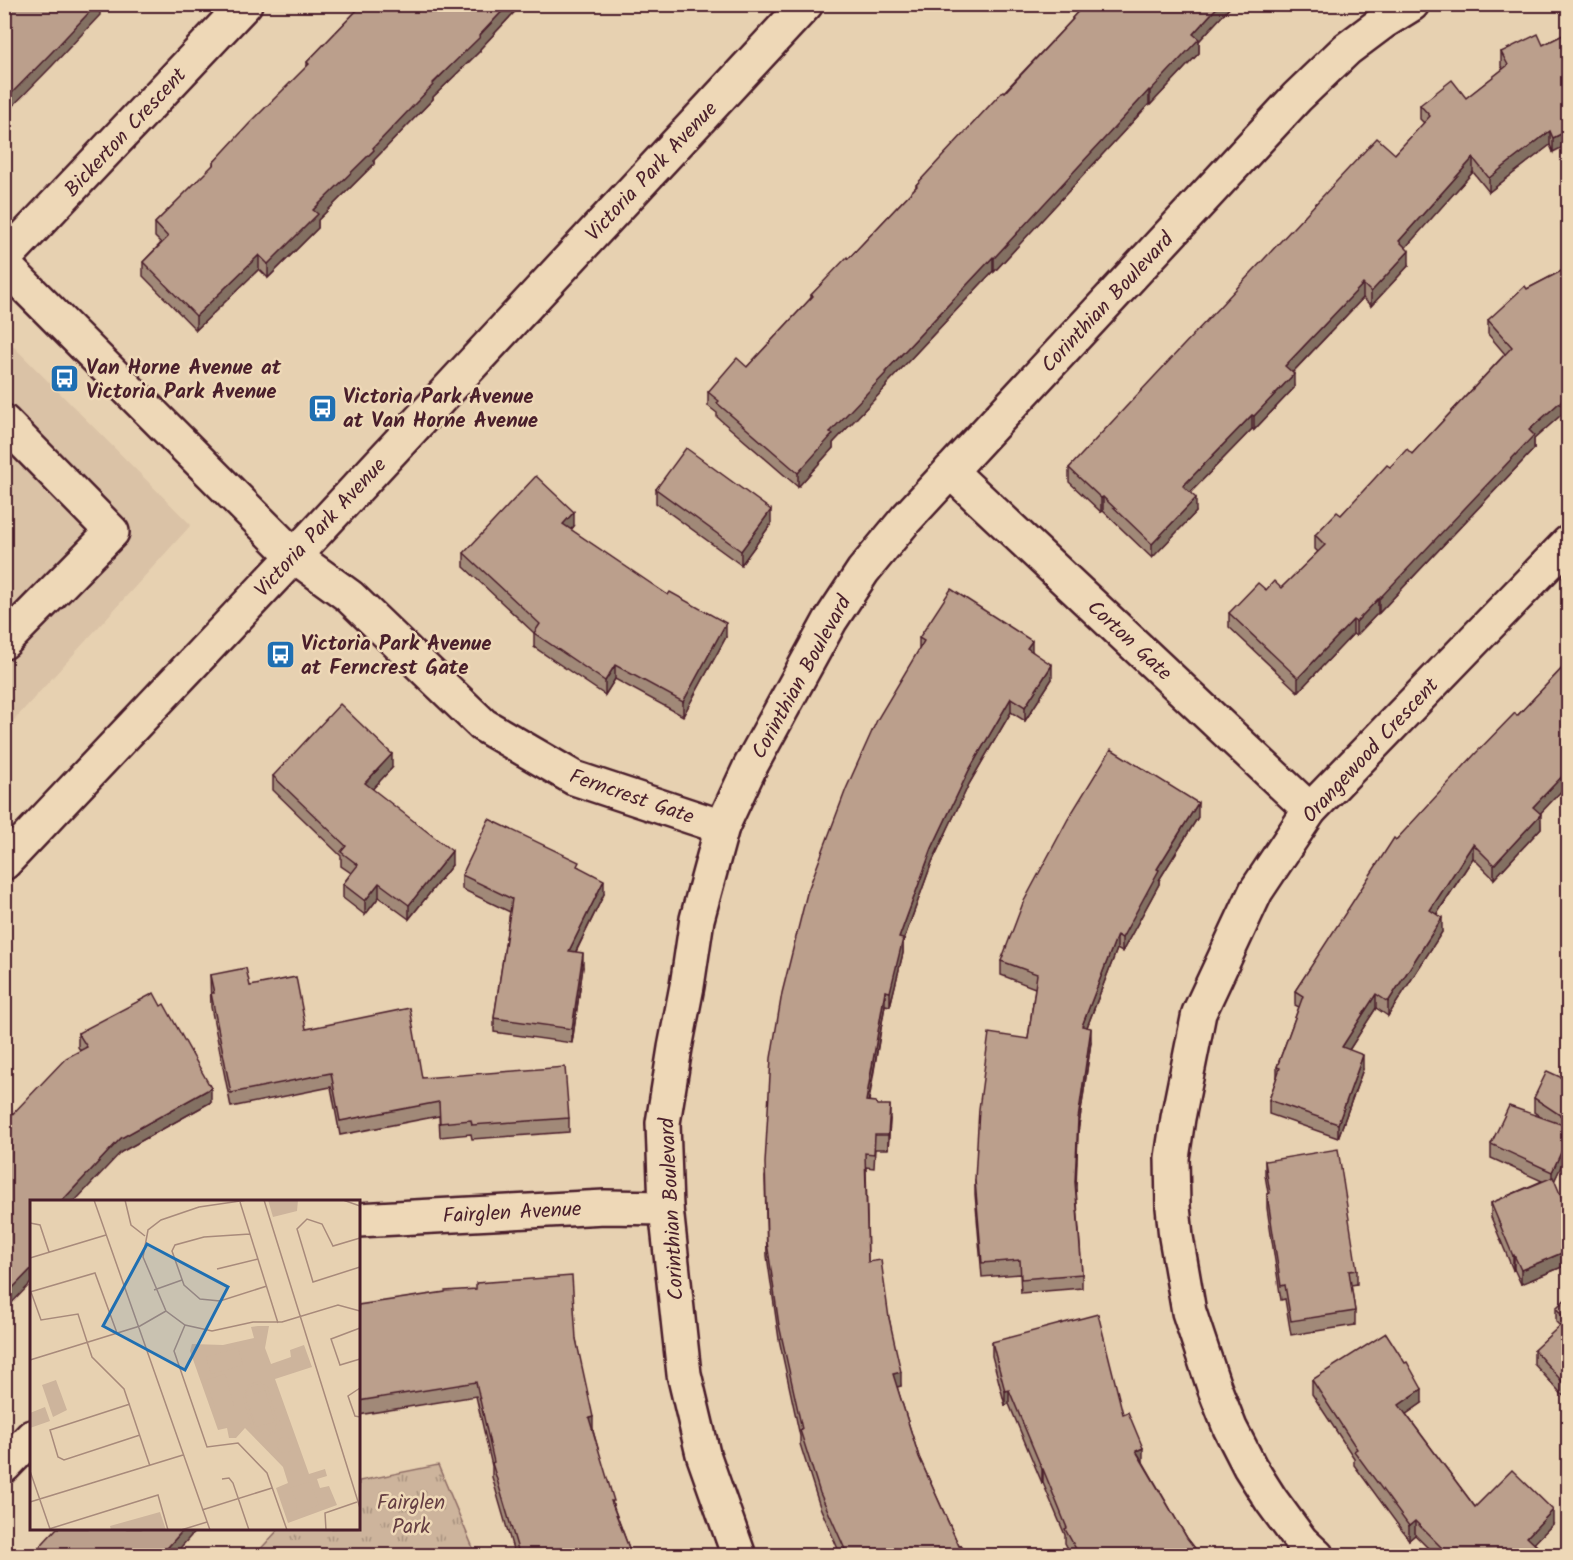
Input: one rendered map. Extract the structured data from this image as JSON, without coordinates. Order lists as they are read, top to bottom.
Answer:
{
  "streets": {
    "street": [
      "Bickerton Crescent",
      "Victoria Park Avenue",
      "Corinthian Boulevard",
      "Corton Gate",
      "Orangewood Crescent",
      "Ferncrest Gate",
      "Fairglen Avenue"
    ]
  },
  "crossings": [
    ["Victoria Park Avenue", "Ferncrest Gate"],
    ["Corinthian Boulevard", "Corton Gate"],
    ["Corinthian Boulevard", "Ferncrest Gate"],
    ["Corinthian Boulevard", "Fairglen Avenue"],
    ["Corton Gate", "Orangewood Crescent"]
  ],
  "parks": ["Fairglen Park"],
  "places": {
    "bus stop": ["Van Horne Avenue at Victoria Park Avenue", "Victoria Park Avenue at Van Horne Avenue", "Victoria Park Avenue at Ferncrest Gate"]
  }
}
